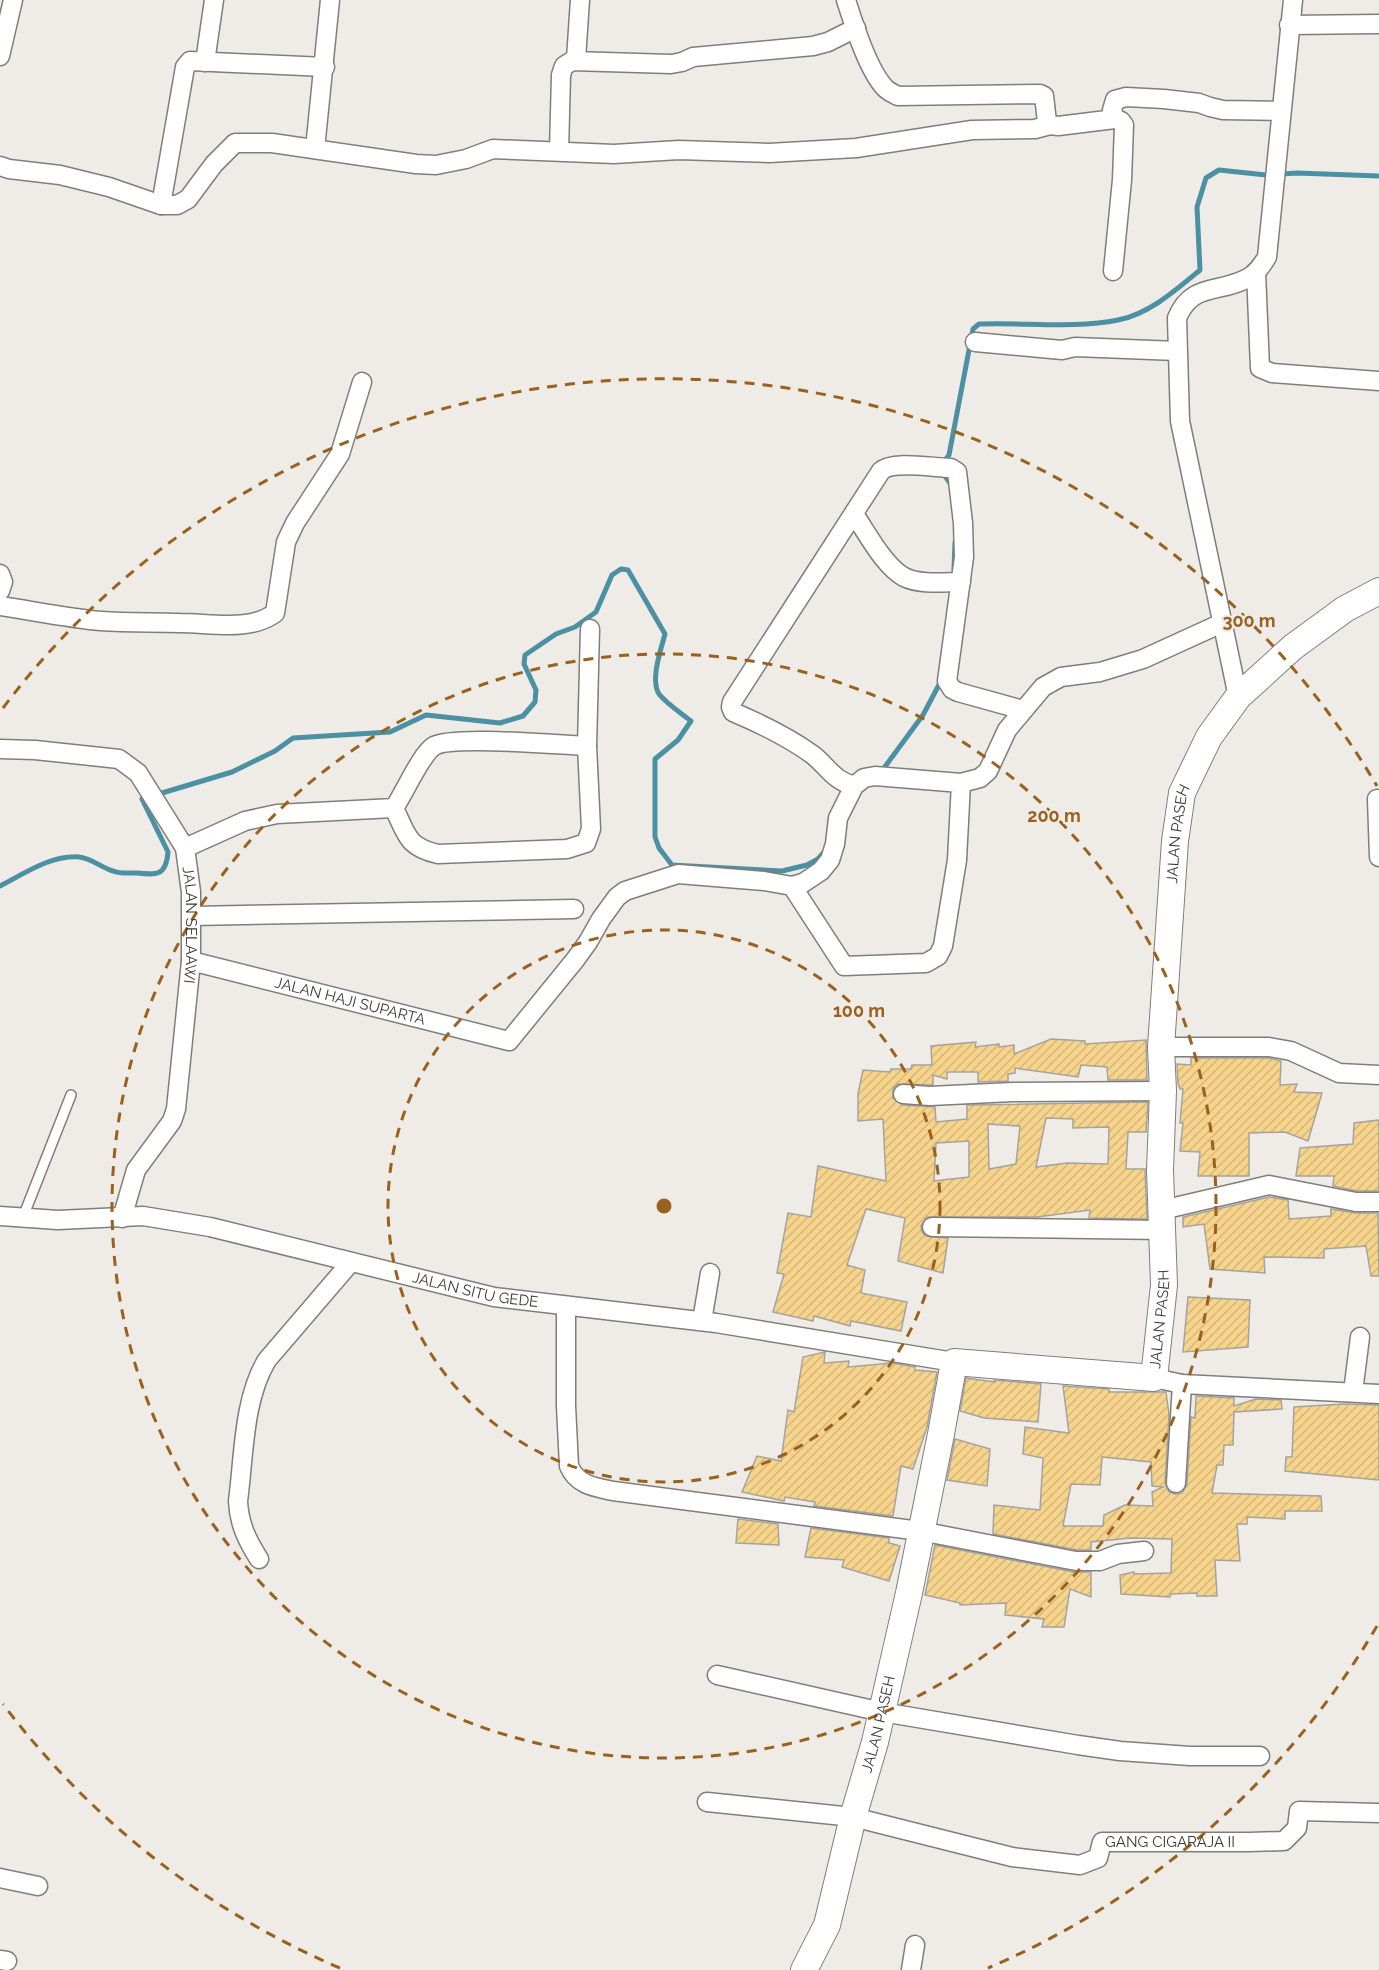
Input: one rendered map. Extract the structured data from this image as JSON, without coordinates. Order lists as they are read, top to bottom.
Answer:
{
  "streets": {
    "street": [
      "JALAN PASEH",
      "JALAN SELAAWI",
      "JALAN HAJI SUPARTA",
      "JALAN SITU GEDE",
      "GANG CIGARAJA II"
    ]
  },
  "crossings": [
    ["JALAN PASEH", "JALAN SITU GEDE"],
    ["JALAN PASEH", "GANG CIGARAJA II"],
    ["JALAN SELAAWI", "JALAN HAJI SUPARTA"],
    ["JALAN SELAAWI", "JALAN SITU GEDE"]
  ],
  "rings": ["300 m", "200 m", "100 m"]
}
